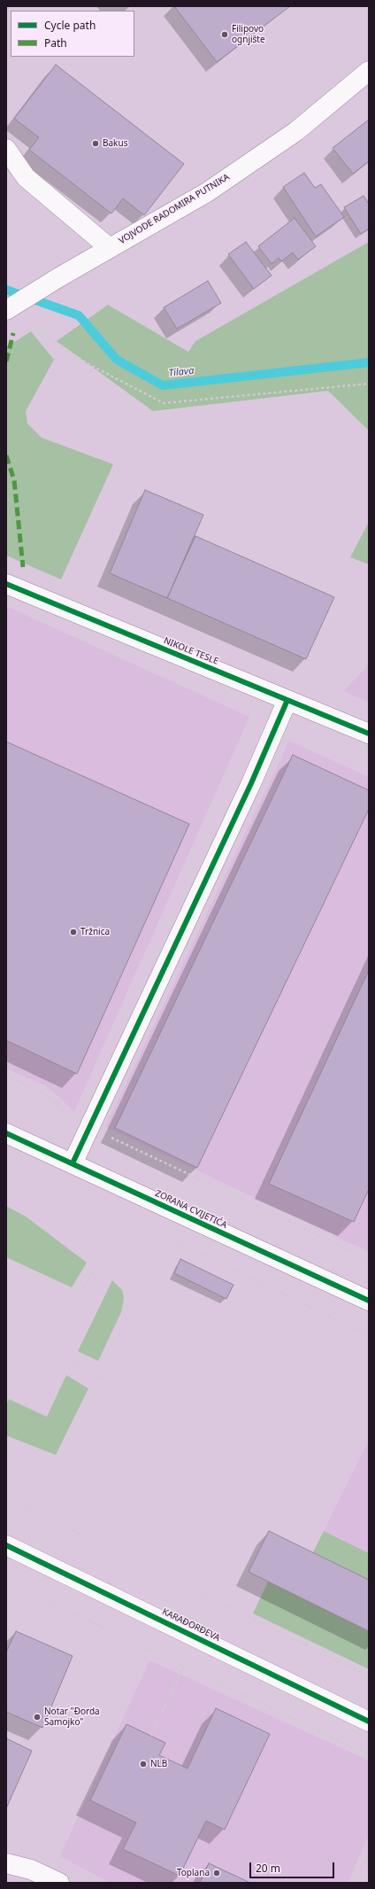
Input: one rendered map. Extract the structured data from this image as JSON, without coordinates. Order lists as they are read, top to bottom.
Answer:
{
  "streets": {
    "street": [
      "VOJVODE RADOMIRA PUTNIKA",
      "NIKOLE TESLE",
      "ZORANA CVIJETIĆA",
      "KARAĐORĐEVA"
    ]
  },
  "water": ["Tilava"],
  "places": [
    "Filipovo ognjište",
    "Bakus",
    "Tržnica",
    "Notar \"Đorda Samojko\"",
    "NLB",
    "Toplana"
  ],
  "legend": ["Cycle path", "Path"],
  "scale_bar": "20 m"
}
